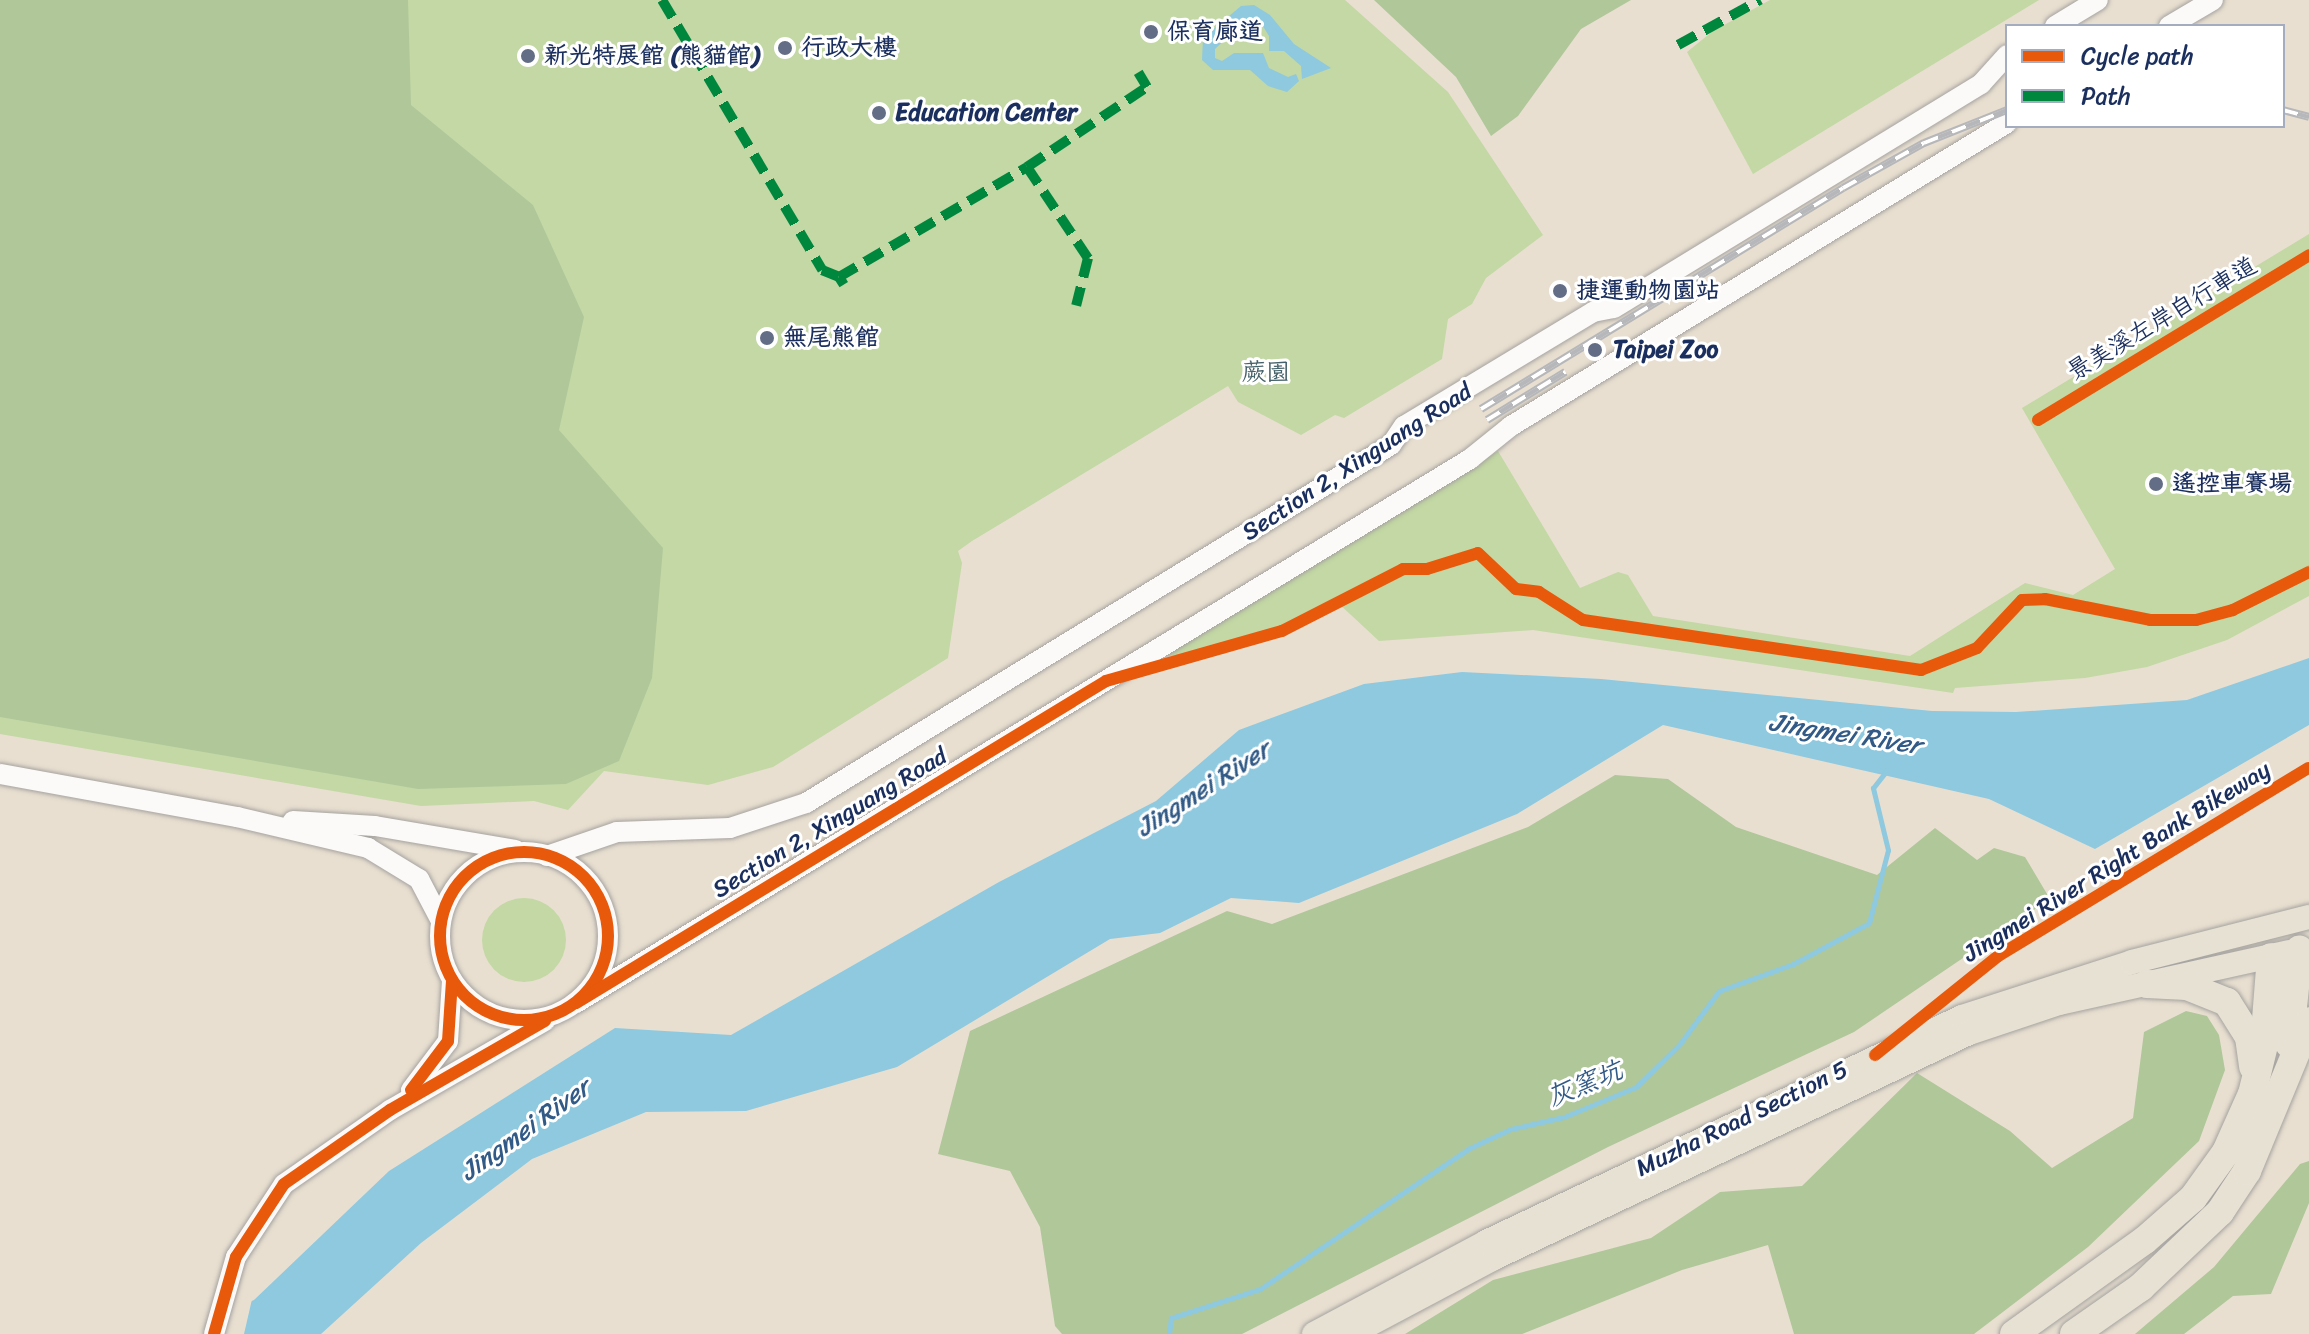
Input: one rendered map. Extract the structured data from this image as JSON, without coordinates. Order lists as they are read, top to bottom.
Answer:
{
  "streets": {
    "main road": ["Muzha Road Section 5"],
    "street": ["Section 2, Xinguang Road"],
    "cycle path": ["景美溪左岸自行車道", "Jingmei River Right Bank Bikeway"]
  },
  "water": ["Jingmei River", "灰窯坑"],
  "parks": ["蕨園"],
  "places": [
    "保育廊道",
    "行政大樓",
    "新光特展館 (熊貓館)",
    "Education Center",
    "捷運動物園站",
    "無尾熊館",
    "Taipei Zoo",
    "遙控車賽場"
  ],
  "legend": ["Cycle path", "Path"]
}
